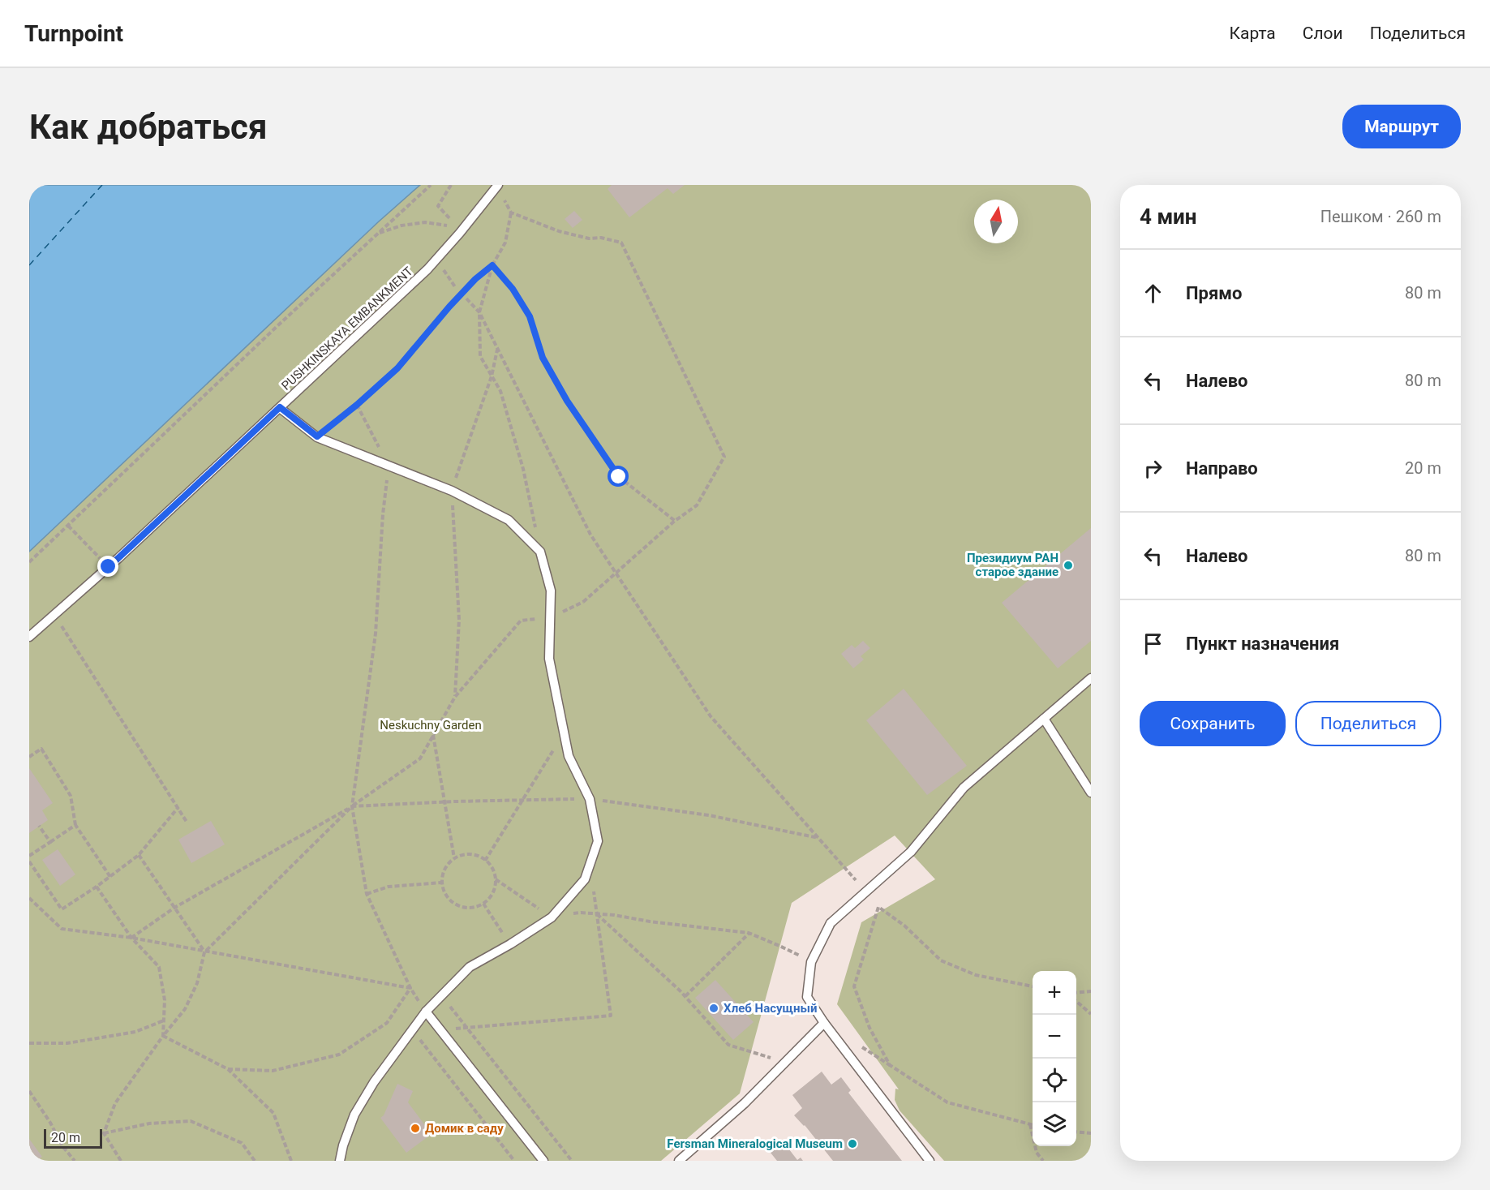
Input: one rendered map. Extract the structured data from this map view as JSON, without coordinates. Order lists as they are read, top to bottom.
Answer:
{
  "streets": {
    "lane": ["PUSHKINSKAYA EMBANKMENT"]
  },
  "parks": ["Neskuchny Garden"],
  "places": [
    "Президиум РАН старое здание",
    "Хлеб Насущный",
    "Домик в саду",
    "Fersman Mineralogical Museum"
  ],
  "scale_bar": "20 m",
  "north": "top",
  "page": {
    "header": "Turnpoint",
    "nav": ["Карта", "Слои", "Поделиться"],
    "buttons": [
      "Маршрут",
      ["Сохранить", "Поделиться"]
    ],
    "title": "Как добраться",
    "heading": ["4 мин", "Пешком · 260 m"],
    "list": [
      ["Прямо", "80 m"],
      ["Налево", "80 m"],
      ["Направо", "20 m"],
      ["Налево", "80 m"],
      "Пункт назначения"
    ],
    "map_buttons": ["+", "−"],
    "scale": "20 m"
  }
}
